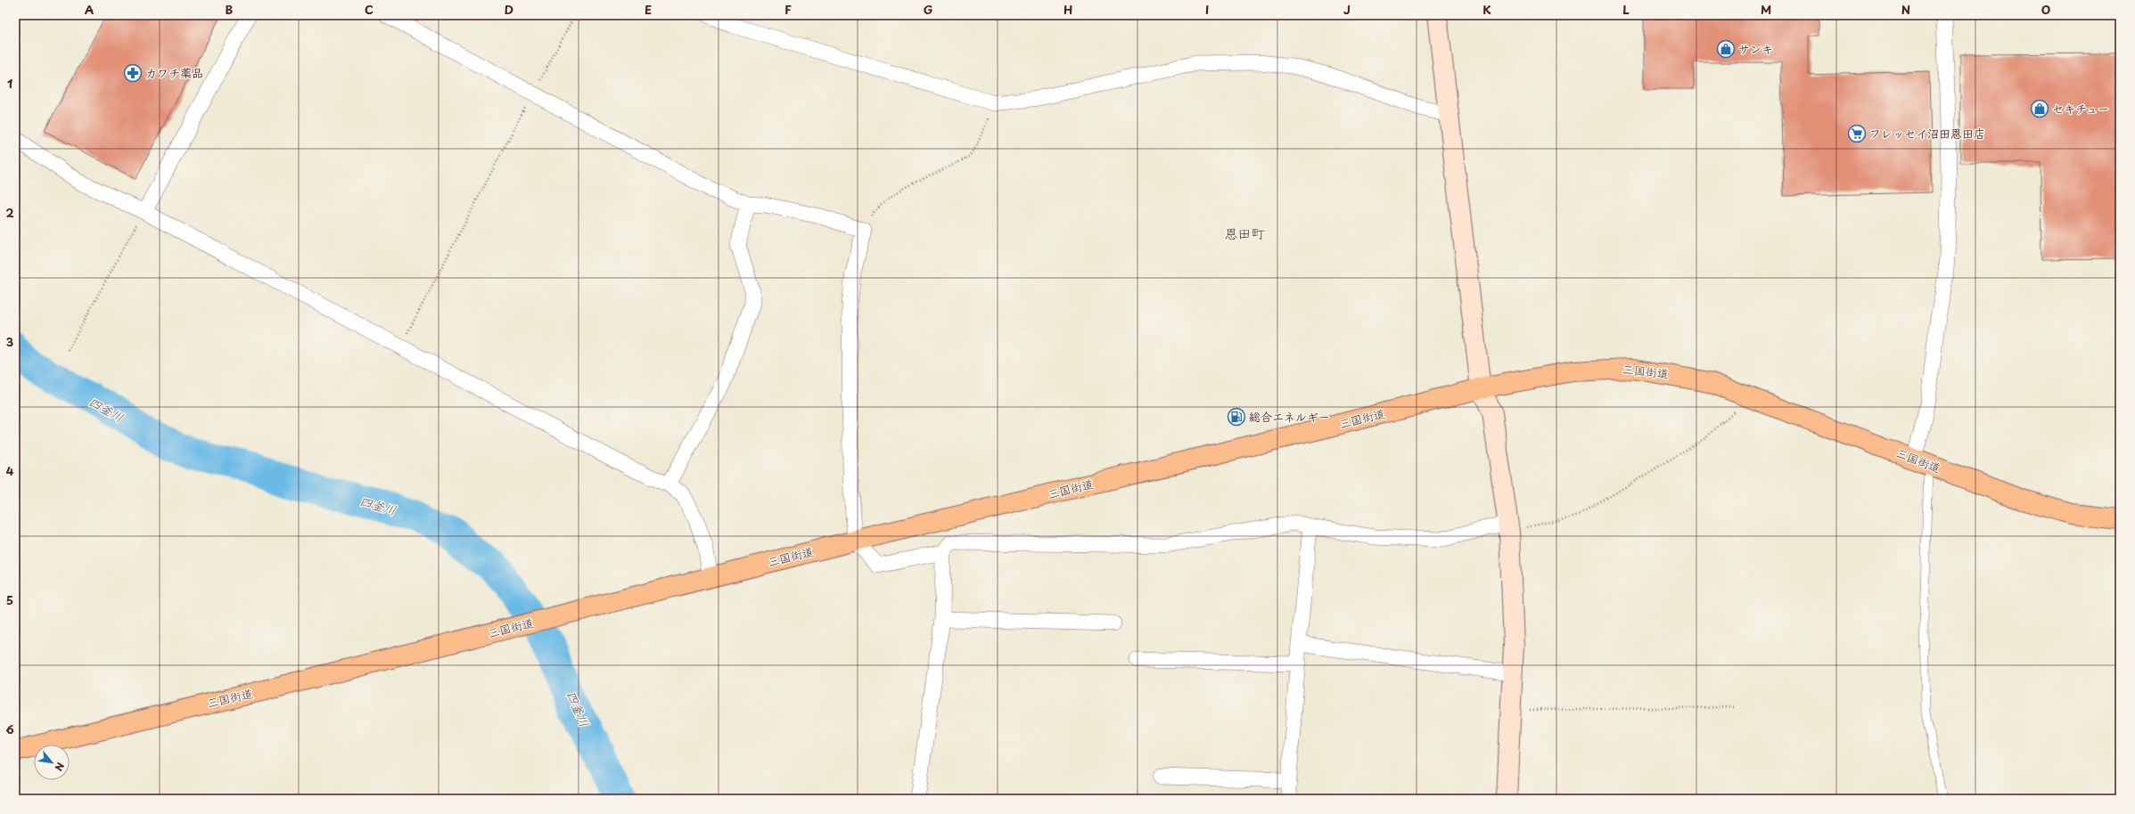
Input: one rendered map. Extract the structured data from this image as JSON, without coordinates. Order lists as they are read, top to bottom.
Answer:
{
  "streets": {
    "highway": ["三国街道"]
  },
  "districts": ["恩田町"],
  "water": ["四釜川"],
  "places": {
    "shop": ["サンキ", "セキチュー"],
    "pharmacy": ["カワチ薬品"],
    "supermarket": ["フレッセイ沼田恩田店"],
    "fuel station": ["総合エネルギー"]
  },
  "north": "bottom right",
  "grid": {
    "columns": [
      "A",
      "B",
      "C",
      "D",
      "E",
      "F",
      "G",
      "H",
      "I",
      "J",
      "K",
      "L",
      "M",
      "N",
      "O"
    ],
    "rows": [
      "1",
      "2",
      "3",
      "4",
      "5",
      "6"
    ]
  }
}
